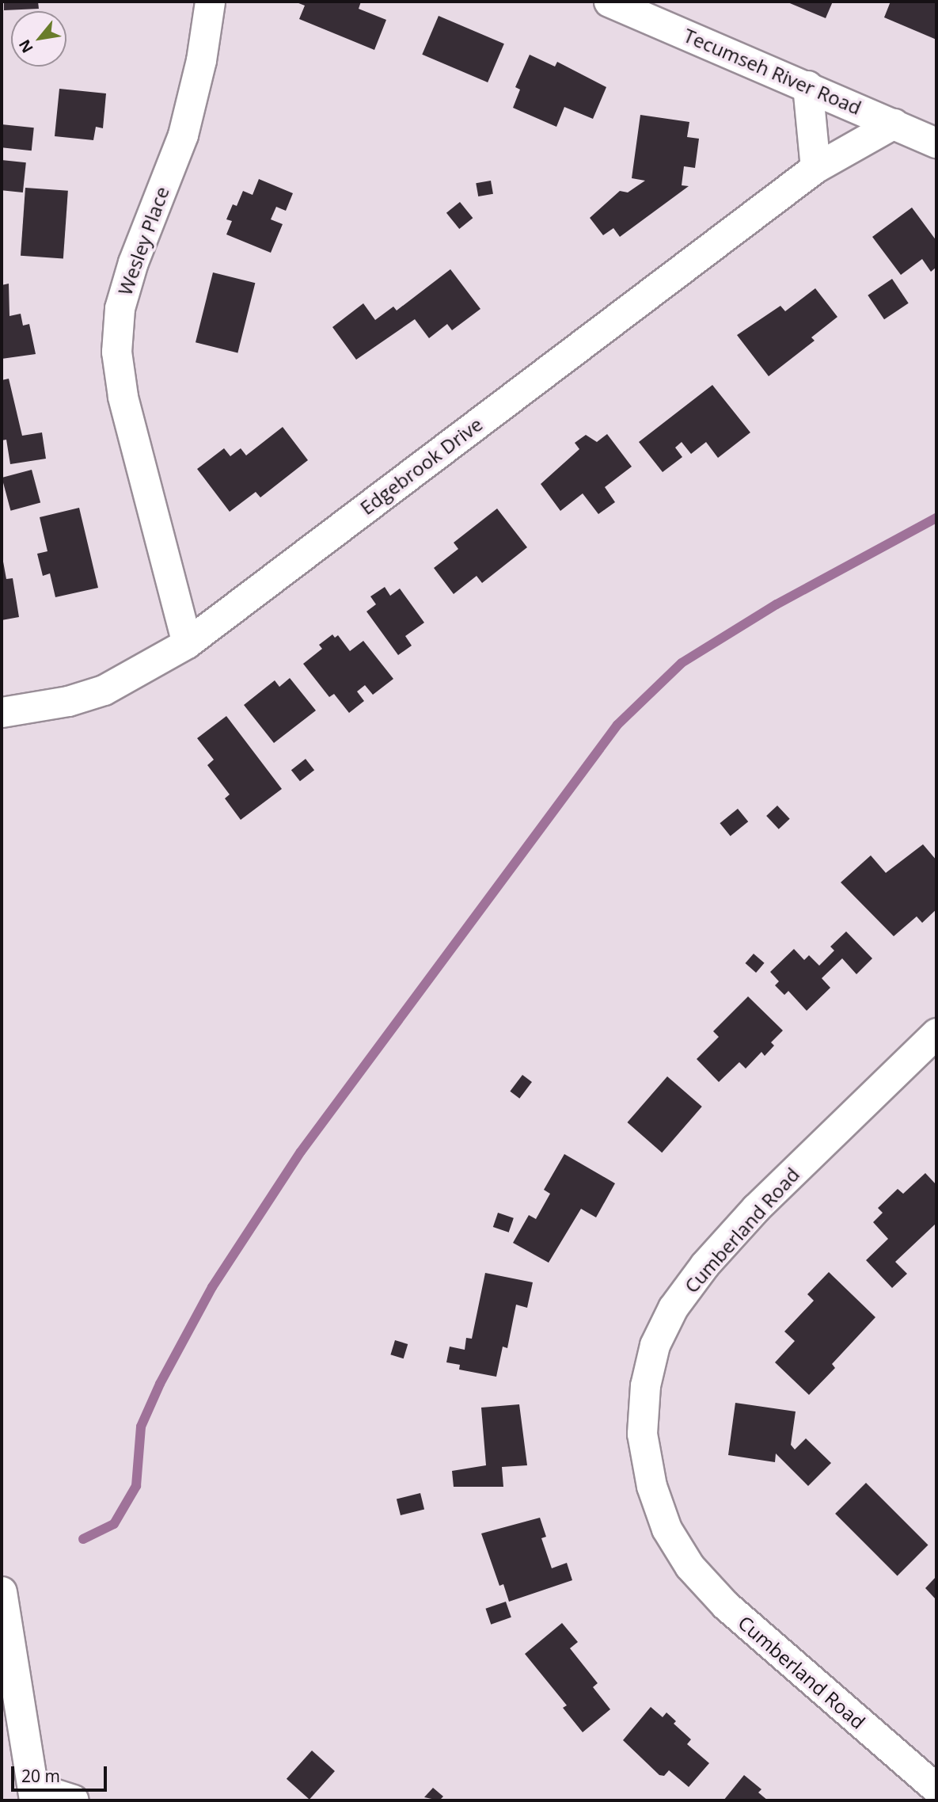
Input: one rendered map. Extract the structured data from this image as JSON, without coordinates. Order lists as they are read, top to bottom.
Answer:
{
  "streets": {
    "street": [
      "Tecumseh River Road",
      "Wesley Place",
      "Edgebrook Drive",
      "Cumberland Road"
    ]
  },
  "crossings": [
    ["Tecumseh River Road", "Edgebrook Drive"],
    ["Wesley Place", "Edgebrook Drive"]
  ],
  "scale_bar": "20 m",
  "north": "bottom left"
}
